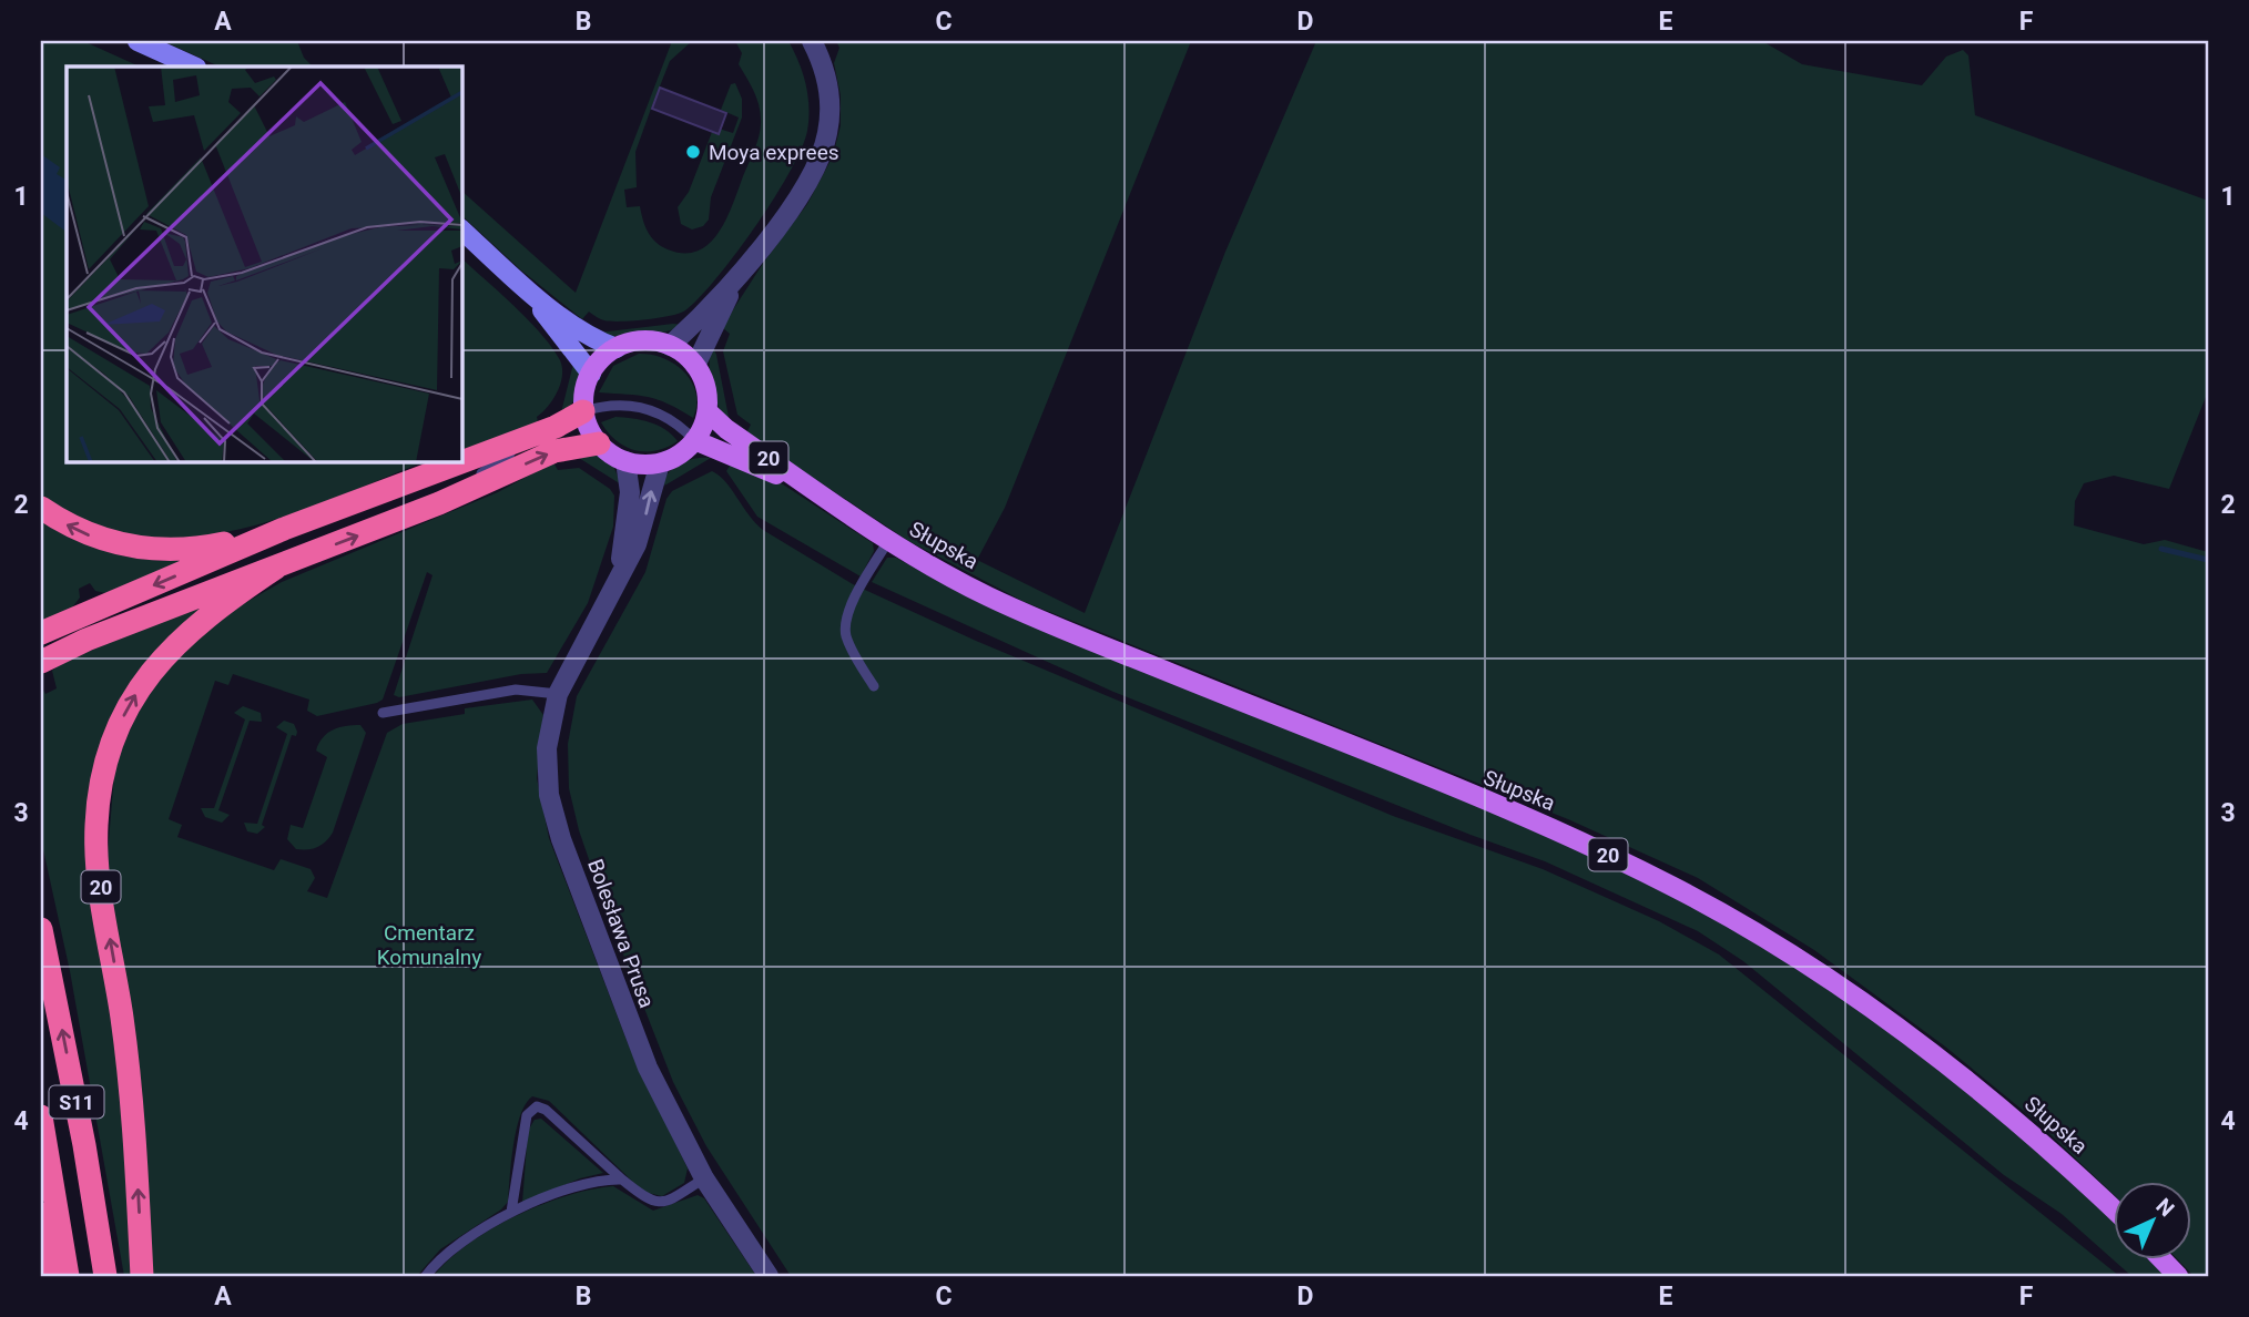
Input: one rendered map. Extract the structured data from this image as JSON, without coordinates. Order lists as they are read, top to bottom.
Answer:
{
  "streets": {
    "highway": ["20", "S11"],
    "main road": ["Słupska"],
    "street": ["Bolesława Prusa"]
  },
  "parks": ["Cmentarz Komunalny"],
  "places": ["Moya exprees"],
  "north": "top right",
  "grid": {
    "columns": [
      "A",
      "B",
      "C",
      "D",
      "E",
      "F"
    ],
    "rows": [
      "1",
      "2",
      "3",
      "4"
    ]
  }
}
